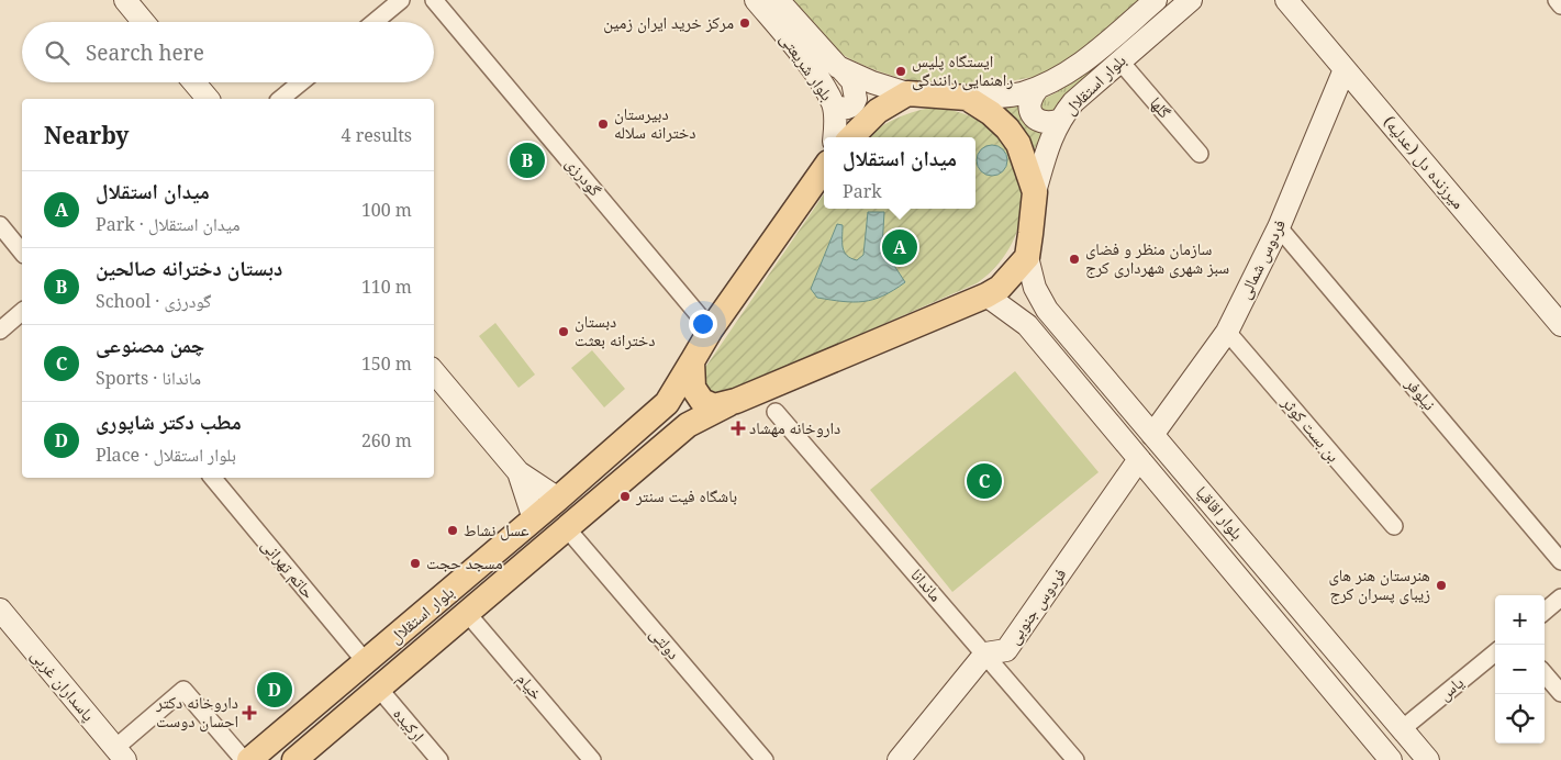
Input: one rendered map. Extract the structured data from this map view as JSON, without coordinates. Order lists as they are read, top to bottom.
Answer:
{
  "streets": {
    "main road": [
      "بلوار شریعتی",
      "بلوار استقلال",
      "میرزنده دل (عدلیه)",
      "فردوس شمالی",
      "بلوار اقاقیا",
      "فردوس جنوبی",
      "پاسداران غربی"
    ],
    "street": [
      "گلها",
      "گودرزی",
      "نیلوفر",
      "بن بست کوثر",
      "حاتم تهرانی",
      "ماندانا",
      "دولتی",
      "خیام",
      "یاس",
      "ارکیده"
    ]
  },
  "crossings": [
    ["بلوار استقلال", "گلها"],
    ["بلوار استقلال", "گودرزی"],
    ["بلوار استقلال", "حاتم تهرانی"],
    ["بلوار استقلال", "دولتی"],
    ["بلوار استقلال", "خیام"],
    ["بلوار استقلال", "ارکیده"],
    ["میرزنده دل (عدلیه)", "فردوس شمالی"],
    ["فردوس شمالی", "نیلوفر"],
    ["فردوس شمالی", "بن بست کوثر"],
    ["فردوس شمالی", "بلوار اقاقیا"],
    ["بلوار اقاقیا", "فردوس جنوبی"],
    ["بلوار اقاقیا", "یاس"],
    ["ماندانا", "فردوس جنوبی"]
  ],
  "places": {
    "other": [
      "مرکز خرید ایران زمین",
      "ایستگاه پلیس راهنمایی رانندگی",
      "دبیرستان دخترانه سلاله",
      "سازمان منظر و فضای سبز شهری شهرداری کرج",
      "دبستان دخترانه بعثت",
      "باشگاه فیت سنتر",
      "عسل نشاط",
      "مسجد حجت",
      "هنرستان هنر های زیبای پسران کرج"
    ],
    "health": ["داروخانه مهشاد", "داروخانه دکتر احسان دوست"]
  },
  "page": {
    "search": "Search here",
    "heading": ["Nearby", "4 results"],
    "popup": ["میدان استقلال", "Park"],
    "pins": [
      "B",
      "A",
      "C",
      "D"
    ],
    "list": [
      {
        "mark": "A",
        "name": "میدان استقلال",
        "note": "Park · میدان استقلال",
        "value": "100 m"
      },
      {
        "mark": "B",
        "name": "دبستان دخترانه صالحین",
        "note": "School · گودرزی",
        "value": "110 m"
      },
      {
        "mark": "C",
        "name": "چمن مصنوعی",
        "note": "Sports · ماندانا",
        "value": "150 m"
      },
      {
        "mark": "D",
        "name": "مطب دکتر شاپوری",
        "note": "Place · بلوار استقلال",
        "value": "260 m"
      }
    ],
    "map_buttons": ["+", "−"]
  }
}
